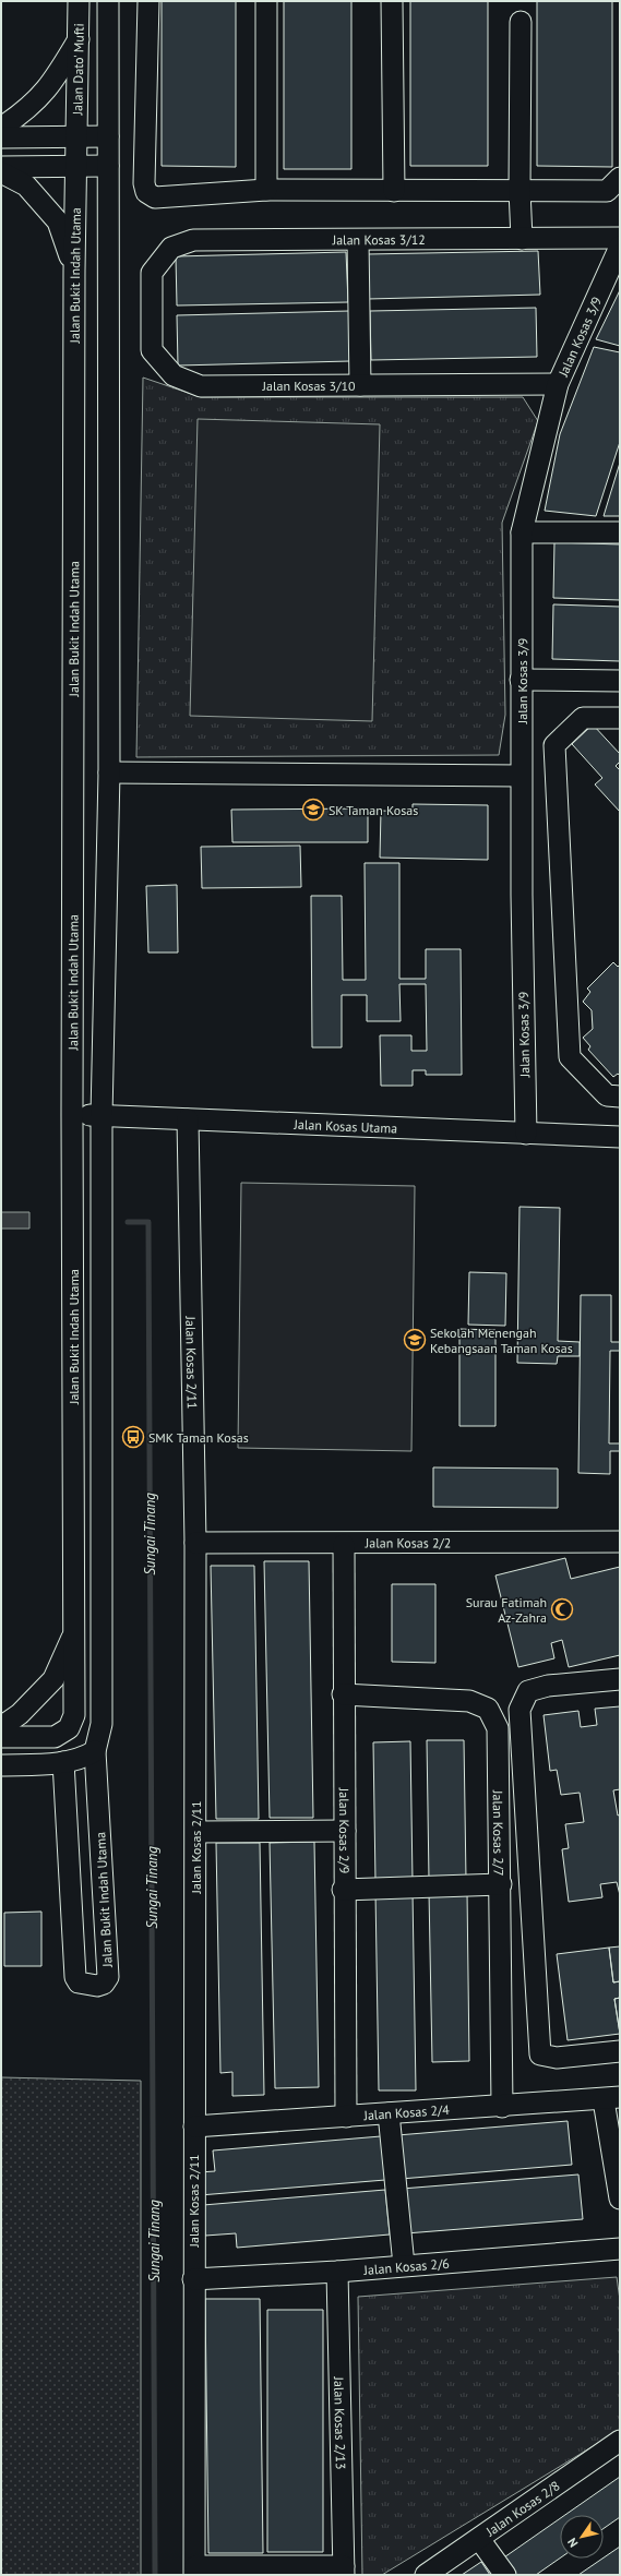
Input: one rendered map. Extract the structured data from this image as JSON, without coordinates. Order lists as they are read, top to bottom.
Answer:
{
  "streets": {
    "street": [
      "Jalan Dato' Mufti",
      "Jalan Kosas 3/12",
      "Jalan Bukit Indah Utama",
      "Jalan Kosas 3/9",
      "Jalan Kosas 3/10",
      "Jalan Kosas Utama",
      "Jalan Kosas 2/11",
      "Jalan Kosas 2/2",
      "Jalan Kosas 2/9",
      "Jalan Kosas 2/7",
      "Jalan Kosas 2/4",
      "Jalan Kosas 2/6",
      "Jalan Kosas 2/13",
      "Jalan Kosas 2/8"
    ]
  },
  "crossings": [
    ["Jalan Dato' Mufti", "Jalan Bukit Indah Utama"],
    ["Jalan Kosas 3/12", "Jalan Kosas 3/10"],
    ["Jalan Bukit Indah Utama", "Jalan Kosas Utama"],
    ["Jalan Kosas 3/9", "Jalan Kosas 3/10"],
    ["Jalan Kosas 3/9", "Jalan Kosas Utama"],
    ["Jalan Kosas Utama", "Jalan Kosas 2/11"],
    ["Jalan Kosas 2/11", "Jalan Kosas 2/2"],
    ["Jalan Kosas 2/11", "Jalan Kosas 2/4"],
    ["Jalan Kosas 2/11", "Jalan Kosas 2/6"],
    ["Jalan Kosas 2/2", "Jalan Kosas 2/9"],
    ["Jalan Kosas 2/9", "Jalan Kosas 2/7"],
    ["Jalan Kosas 2/9", "Jalan Kosas 2/4"],
    ["Jalan Kosas 2/7", "Jalan Kosas 2/4"],
    ["Jalan Kosas 2/6", "Jalan Kosas 2/13"]
  ],
  "water": ["Sungai Tinang"],
  "places": {
    "school or university": ["SK Taman Kosas", "Sekolah Menengah Kebangsaan Taman Kosas"],
    "bus stop": ["SMK Taman Kosas"],
    "mosque": ["Surau Fatimah Az-Zahra"]
  },
  "north": "bottom left"
}
